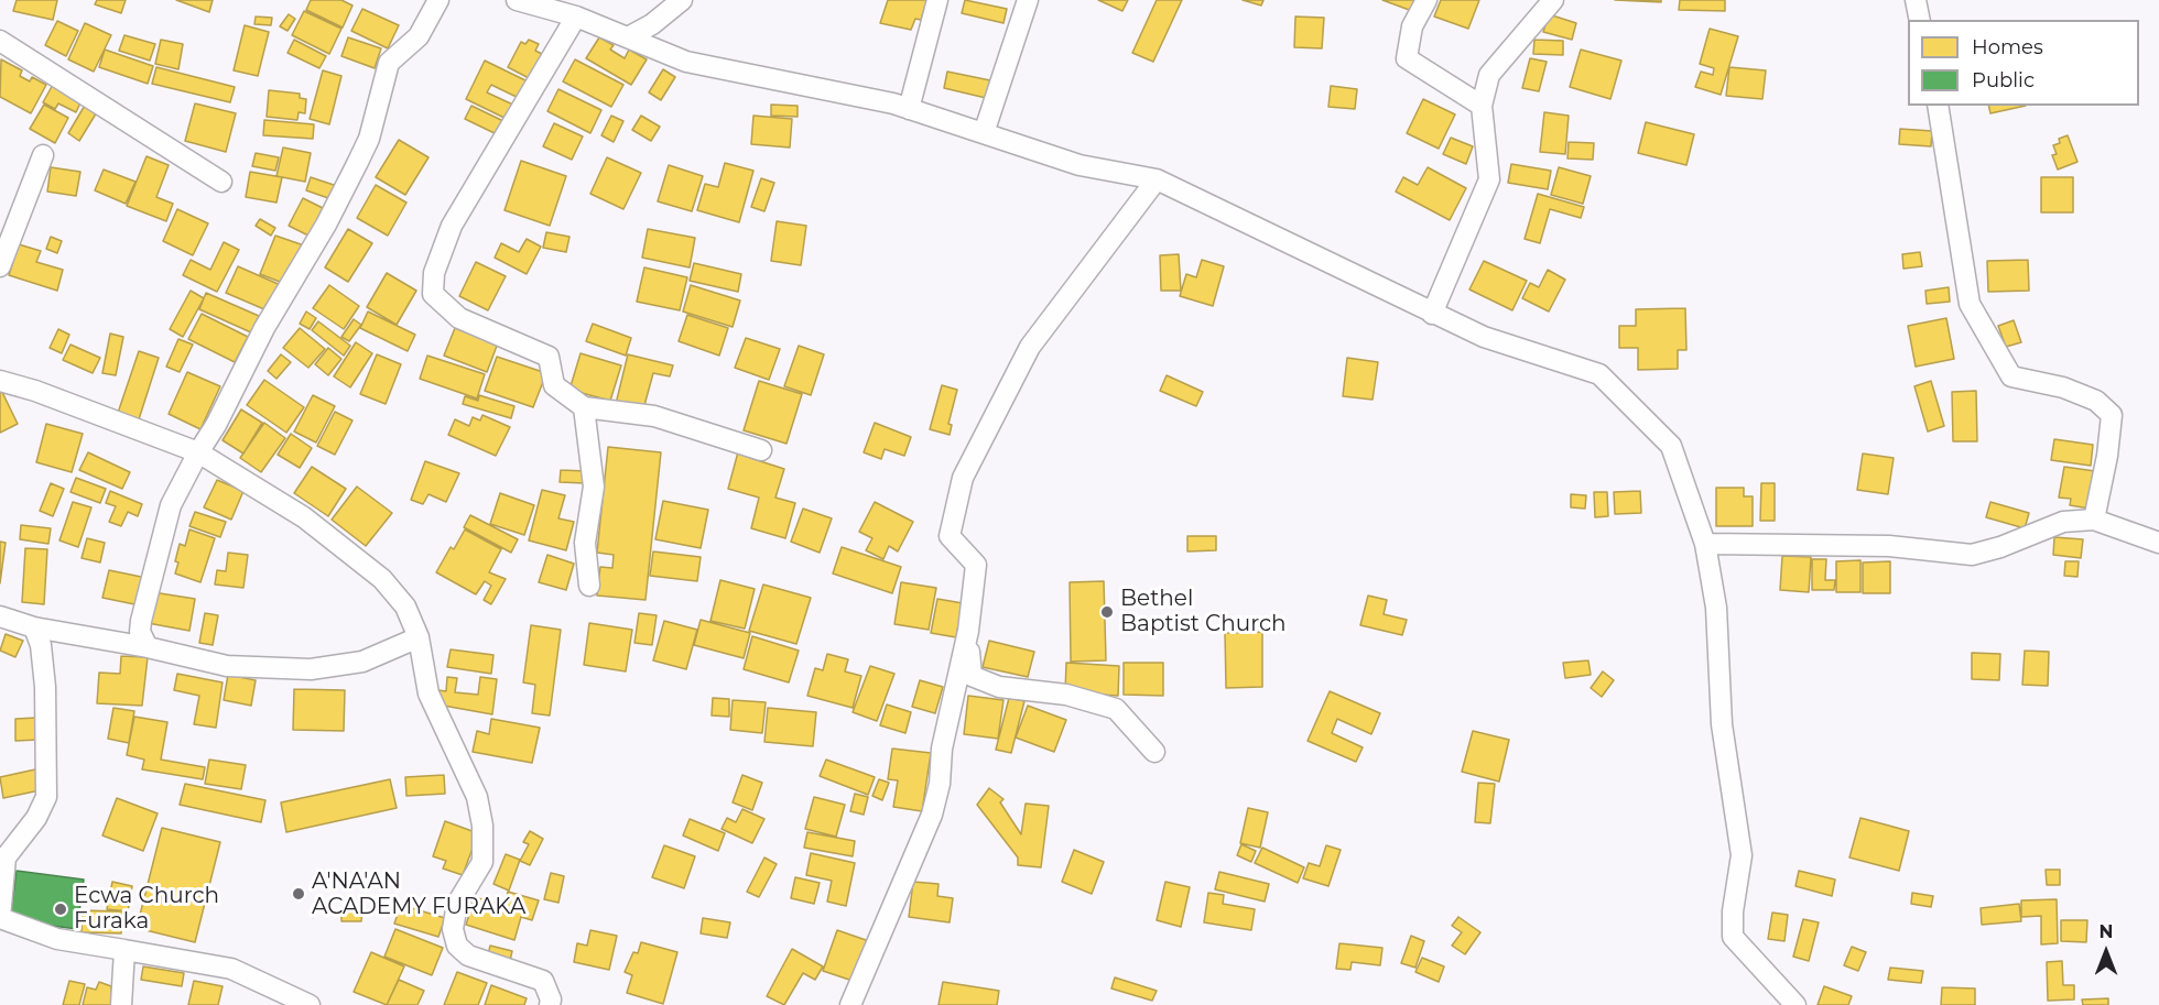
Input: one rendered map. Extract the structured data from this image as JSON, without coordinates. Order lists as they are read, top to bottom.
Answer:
{
  "places": ["Bethel Baptist Church", "A'NA'AN ACADEMY FURAKA", "Ecwa Church Furaka"],
  "legend": ["Homes", "Public"],
  "north": "top"
}
